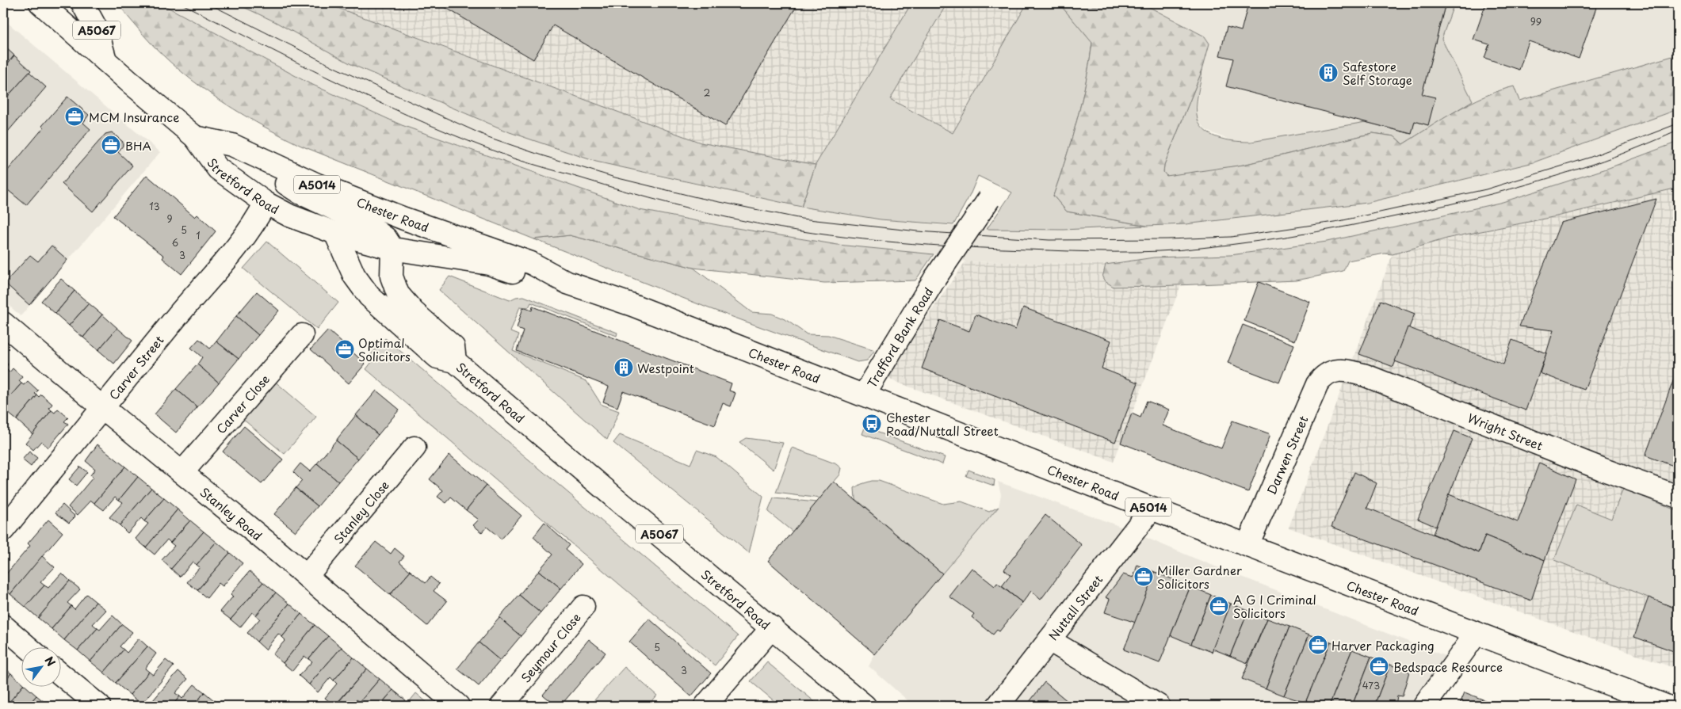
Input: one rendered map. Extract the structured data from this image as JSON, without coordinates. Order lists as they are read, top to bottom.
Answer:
{
  "streets": {
    "main road": [
      "A5067",
      "Stretford Road",
      "A5014",
      "Chester Road",
      "Trafford Bank Road",
      "Carver Street",
      "Carver Close",
      "Wright Street",
      "Darwen Street",
      "Stanley Close",
      "Stanley Road",
      "Nuttall Street",
      "Seymour Close"
    ]
  },
  "crossings": [
    ["A5067", "Stretford Road"],
    ["Stretford Road", "Chester Road"],
    ["Stretford Road", "Carver Street"],
    ["Chester Road", "Trafford Bank Road"],
    ["Chester Road", "Darwen Street"],
    ["Chester Road", "Nuttall Street"],
    ["Carver Street", "Stanley Road"],
    ["Carver Close", "Stanley Road"],
    ["Wright Street", "Darwen Street"],
    ["Stanley Close", "Stanley Road"]
  ],
  "places": {
    "building": ["Safestore Self Storage", "Westpoint"],
    "office": [
      "MCM Insurance",
      "BHA",
      "Optimal Solicitors",
      "Miller Gardner Solicitors",
      "A G I Criminal Solicitors",
      "Harver Packaging",
      "Bedspace Resource"
    ],
    "bus stop": ["Chester Road/Nuttall Street"]
  },
  "house_numbers": [
    "99",
    "2",
    "13",
    "9",
    "5",
    "1",
    "6",
    "3",
    "5",
    "3",
    "473"
  ],
  "north": "top right"
}
